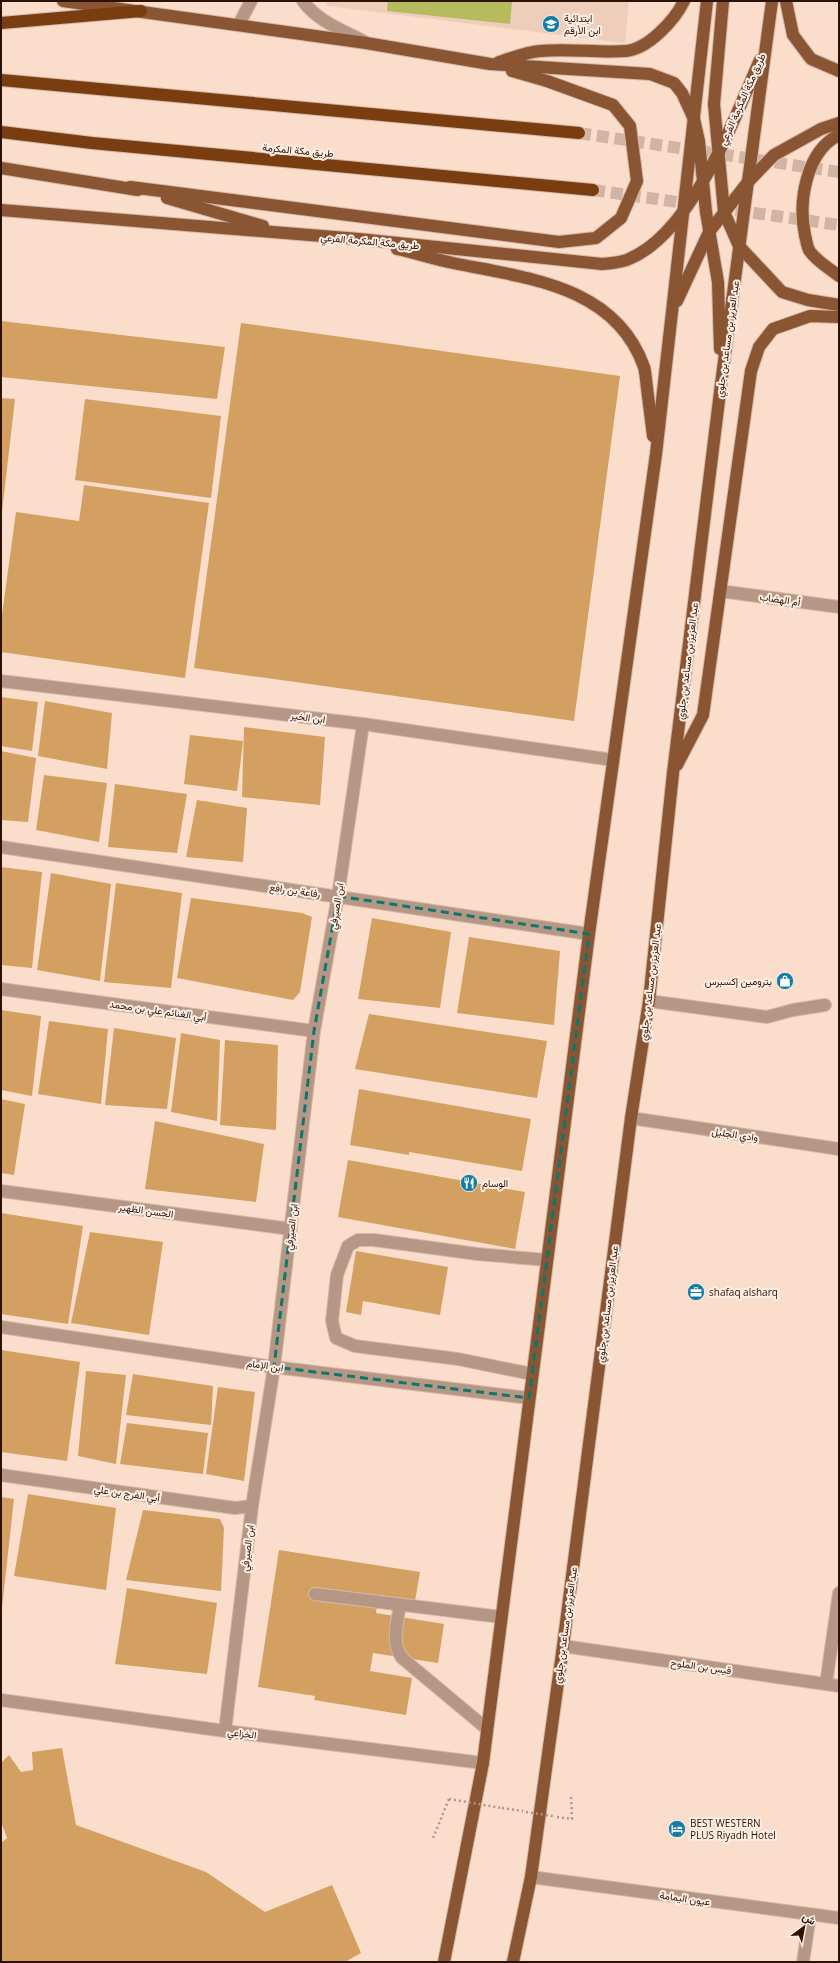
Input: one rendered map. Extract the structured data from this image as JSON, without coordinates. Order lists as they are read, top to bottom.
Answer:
{
  "streets": {
    "highway": ["طريق مكة المكرمة"],
    "main road": ["طريق مكة المكرمة الفرعي", "عبد العزيز بن مساعد بن جلوي"],
    "street": [
      "أم الهضاب",
      "ابن الخير",
      "رفاعة بن رافع",
      "ابن الصيرفي",
      "أبي الغنائم علي بن محمد",
      "وادي الجليل",
      "الحسن الظهير",
      "ابن الإمام",
      "أبي الفرج بن علي",
      "قيس بن الملوح",
      "الخزاعي",
      "عيون اليمامة"
    ]
  },
  "crossings": [
    ["طريق مكة المكرمة الفرعي", "عبد العزيز بن مساعد بن جلوي"],
    ["عبد العزيز بن مساعد بن جلوي", "وادي الجليل"],
    ["عبد العزيز بن مساعد بن جلوي", "قيس بن الملوح"],
    ["عبد العزيز بن مساعد بن جلوي", "عيون اليمامة"],
    ["ابن الخير", "ابن الصيرفي"],
    ["رفاعة بن رافع", "ابن الصيرفي"],
    ["ابن الصيرفي", "أبي الغنائم علي بن محمد"],
    ["ابن الصيرفي", "الحسن الظهير"],
    ["ابن الصيرفي", "ابن الإمام"],
    ["ابن الصيرفي", "أبي الفرج بن علي"],
    ["ابن الصيرفي", "الخزاعي"]
  ],
  "places": {
    "school or university": ["ابتدائية ابن الأرقم"],
    "shop": ["بترومين إكسبرس"],
    "restaurant": ["الوسام"],
    "office": ["shafaq alsharq"],
    "hotel": ["BEST WESTERN PLUS Riyadh Hotel"]
  },
  "north": "top right"
}
